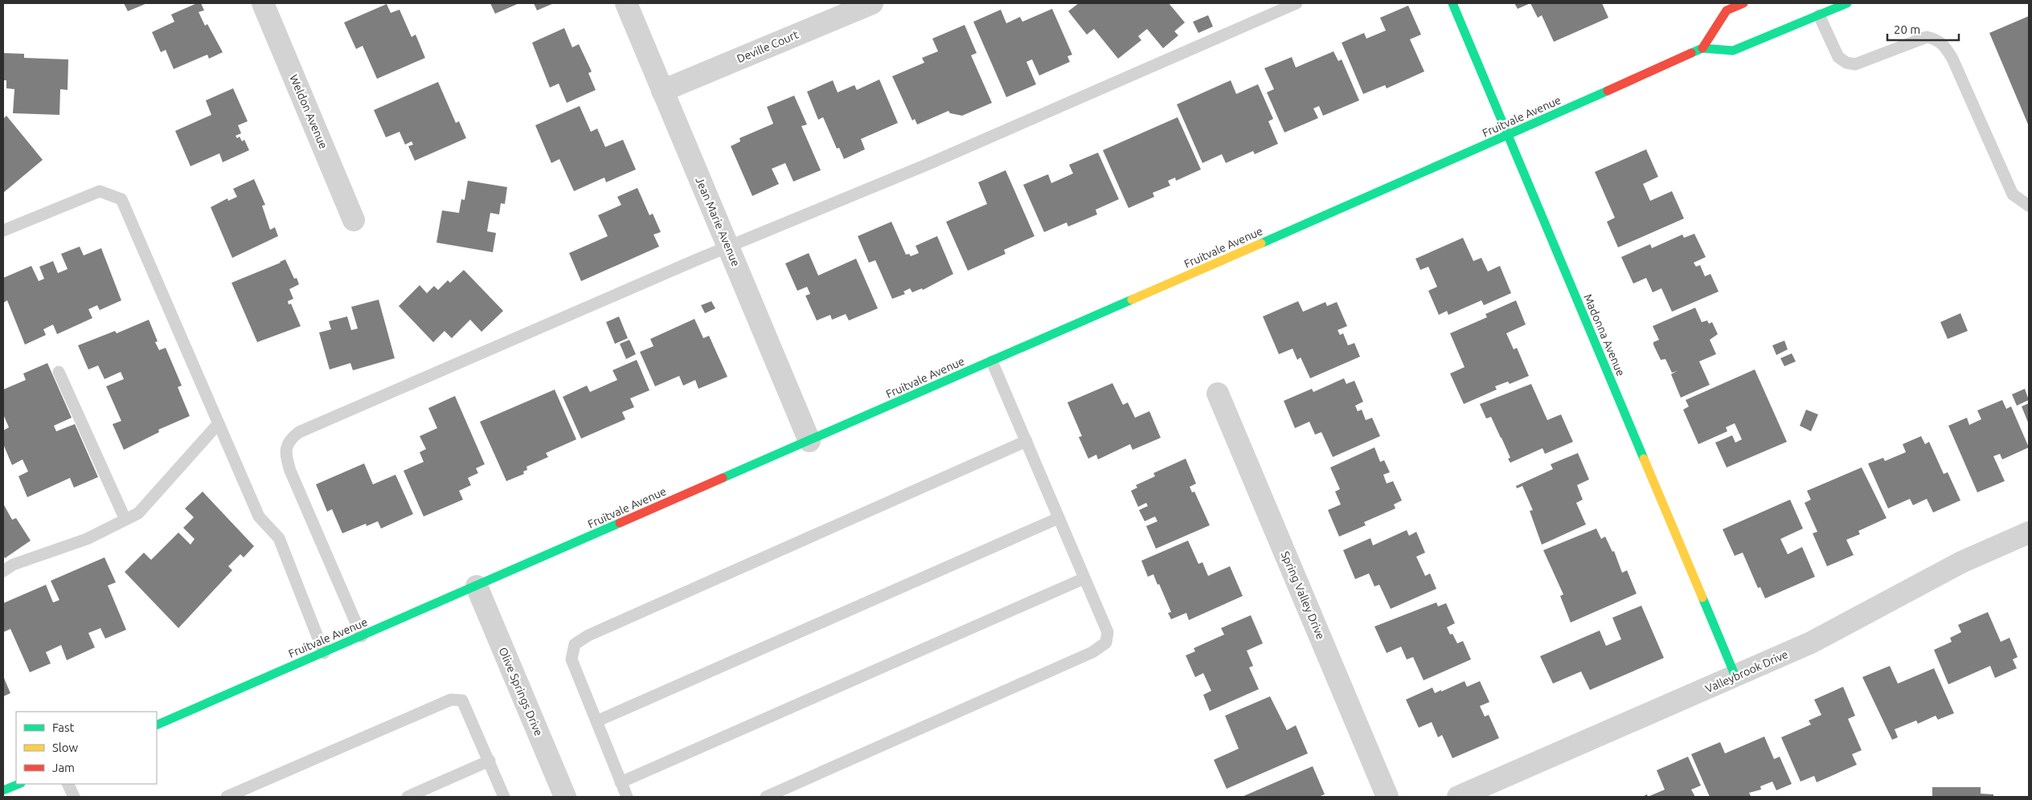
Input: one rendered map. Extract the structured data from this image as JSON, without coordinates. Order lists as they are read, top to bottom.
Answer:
{
  "streets": {
    "main road": ["Fruitvale Avenue", "Madonna Avenue"],
    "street": [
      "Deville Court",
      "Weldon Avenue",
      "Jean Marie Avenue",
      "Spring Valley Drive",
      "Valleybrook Drive",
      "Olive Springs Drive"
    ]
  },
  "crossings": [
    ["Deville Court", "Jean Marie Avenue"],
    ["Fruitvale Avenue", "Jean Marie Avenue"],
    ["Fruitvale Avenue", "Madonna Avenue"],
    ["Fruitvale Avenue", "Olive Springs Drive"],
    ["Madonna Avenue", "Valleybrook Drive"]
  ],
  "legend": ["Fast", "Slow", "Jam"],
  "scale_bar": "20 m"
}
